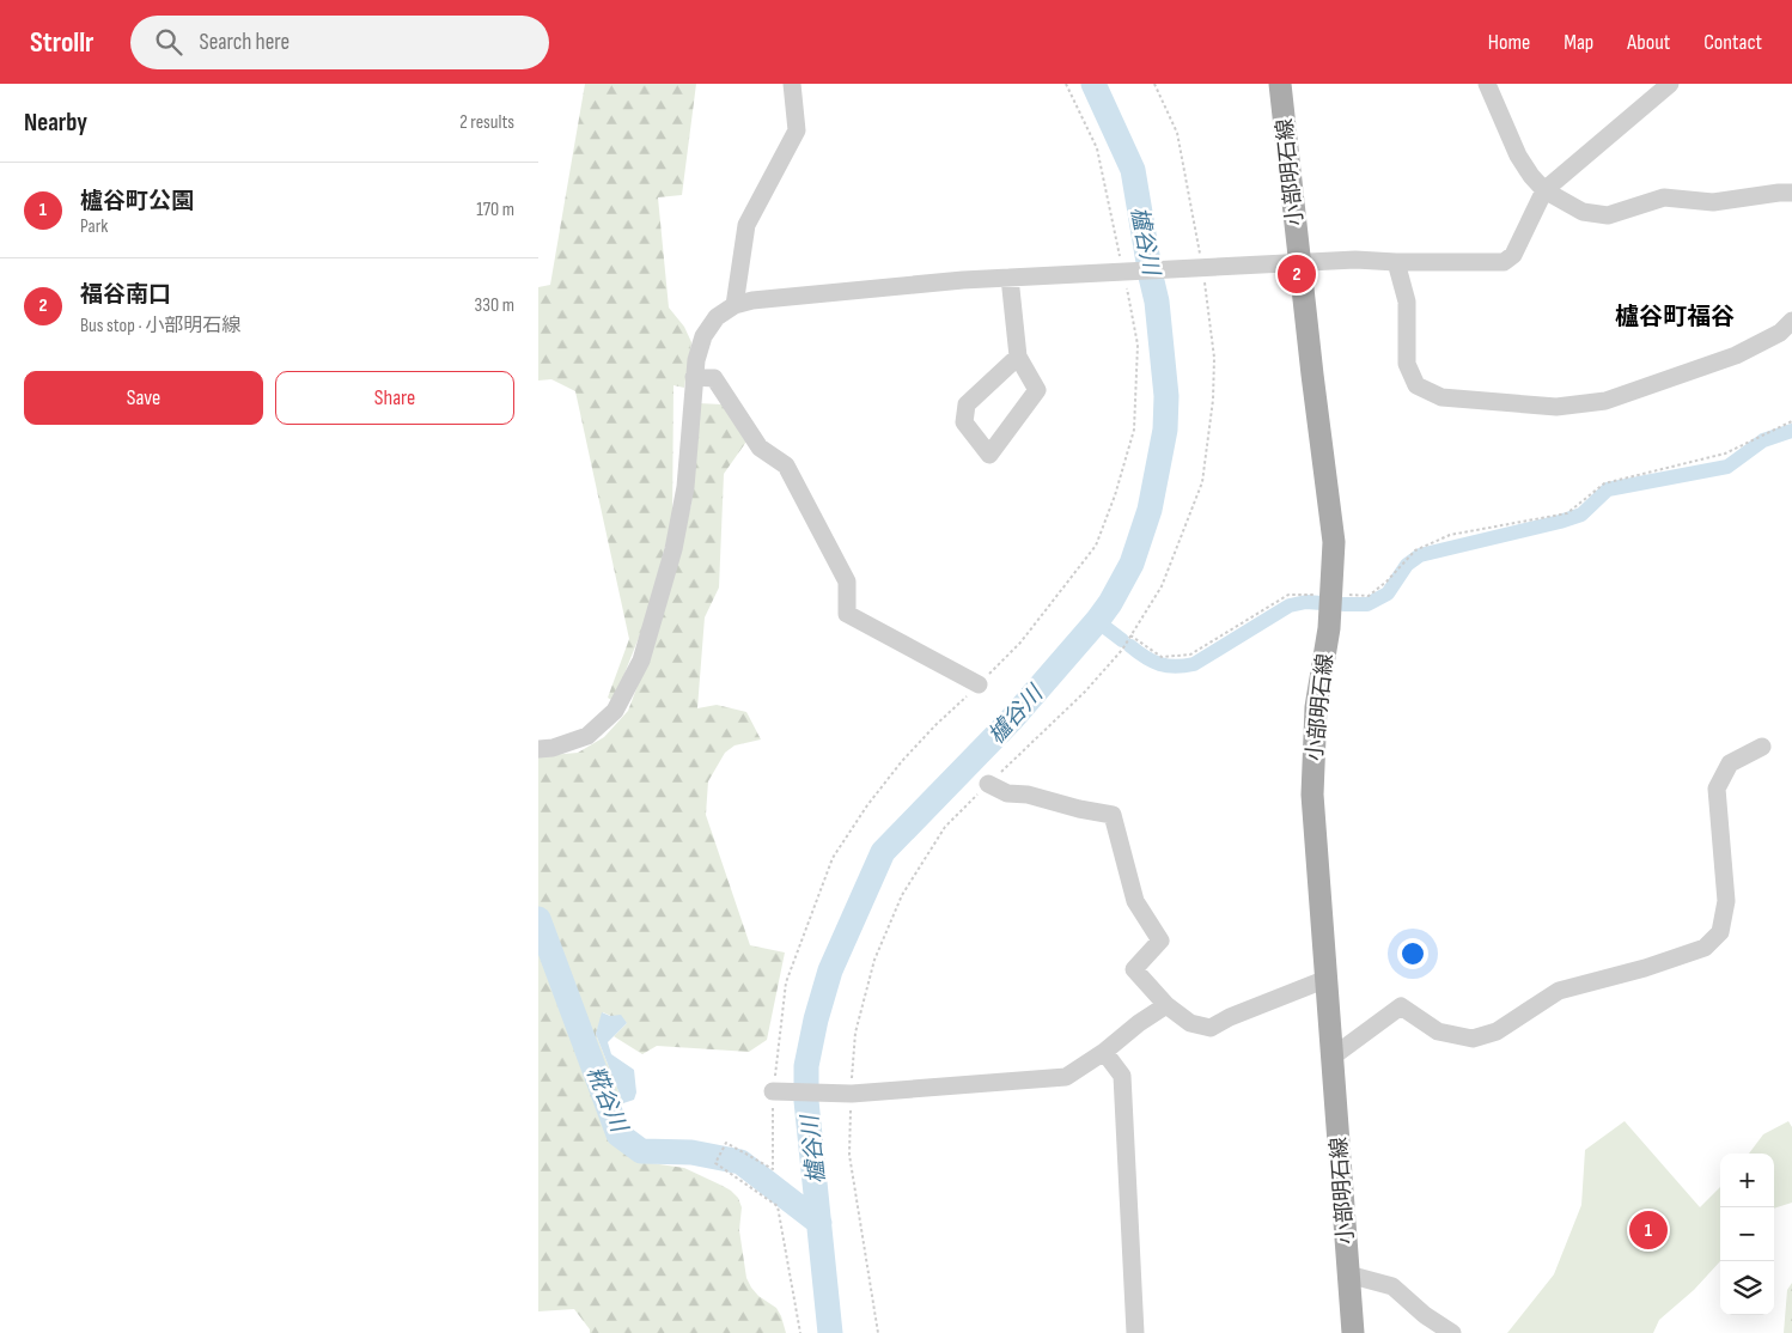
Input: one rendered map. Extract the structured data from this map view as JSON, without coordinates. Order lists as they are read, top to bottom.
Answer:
{
  "streets": {
    "main road": ["小部明石線"]
  },
  "districts": ["櫨谷町福谷"],
  "water": ["櫨谷川", "糀谷川"],
  "page": {
    "header": "Strollr",
    "search": "Search here",
    "nav": [
      "Home",
      "Map",
      "About",
      "Contact"
    ],
    "heading": ["Nearby", "2 results"],
    "list": [
      {
        "mark": "1",
        "name": "櫨谷町公園",
        "note": "Park",
        "value": "170 m"
      },
      {
        "mark": "2",
        "name": "福谷南口",
        "note": "Bus stop · 小部明石線",
        "value": "330 m"
      }
    ],
    "pins": ["2", "1"],
    "buttons": ["Save", "Share"],
    "map_buttons": ["+", "−"]
  }
}
